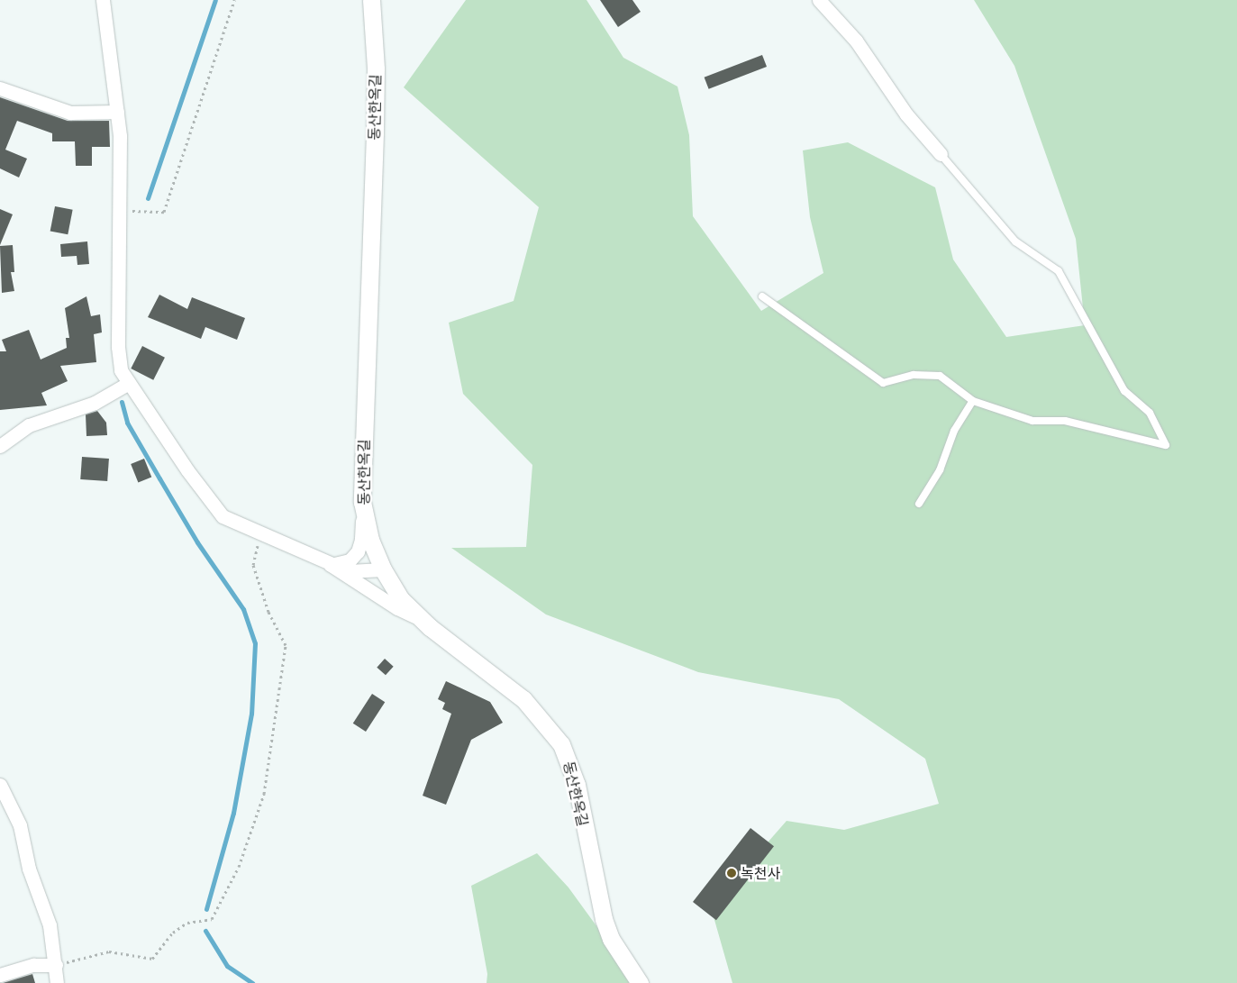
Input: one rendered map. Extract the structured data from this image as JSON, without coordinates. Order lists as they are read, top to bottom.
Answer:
{
  "streets": {
    "street": ["동산한옥길"]
  },
  "places": ["녹천사"]
}
